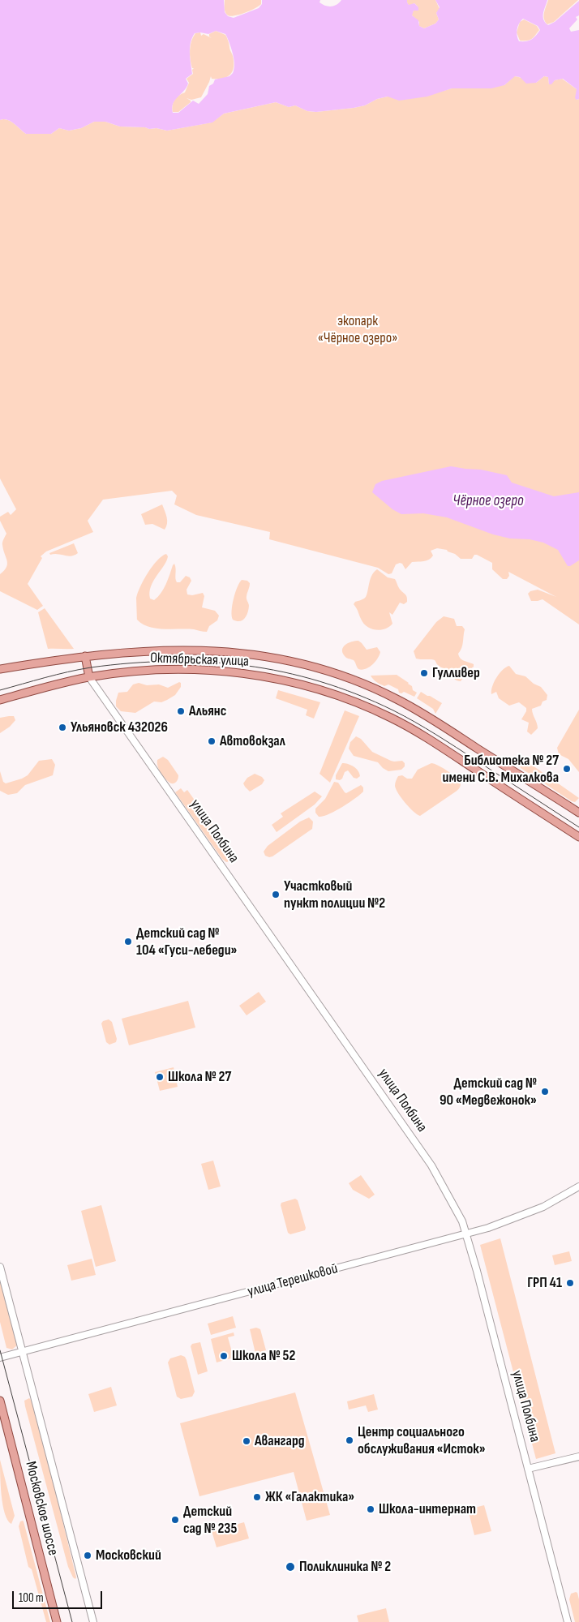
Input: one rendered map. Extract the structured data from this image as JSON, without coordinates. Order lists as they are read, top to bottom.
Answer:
{
  "streets": {
    "main road": ["Октябрьская улица", "улица Полбина", "Московское шоссе"],
    "street": ["улица Терешковой"]
  },
  "crossings": [
    ["Октябрьская улица", "улица Полбина"],
    ["улица Полбина", "улица Терешковой"]
  ],
  "water": ["Чёрное озеро"],
  "parks": ["экопарк «Чёрное озеро»"],
  "places": [
    "Гулливер",
    "Альянс",
    "Ульяновск 432026",
    "Автовокзал",
    "Библиотека № 27 имени С.В. Михалкова",
    "Участковый пункт полиции №2",
    "Детский сад № 104 «Гуси-лебеди»",
    "Школа № 27",
    "Детский сад № 90 «Медвежонок»",
    "ГРП 41",
    "Школа № 52",
    "Центр социального обслуживания «Исток»",
    "Авангард",
    "ЖК «Галактика»",
    "Школа-интернат",
    "Детский сад № 235",
    "Московский",
    "Поликлиника № 2"
  ],
  "scale_bar": "100 m"
}
